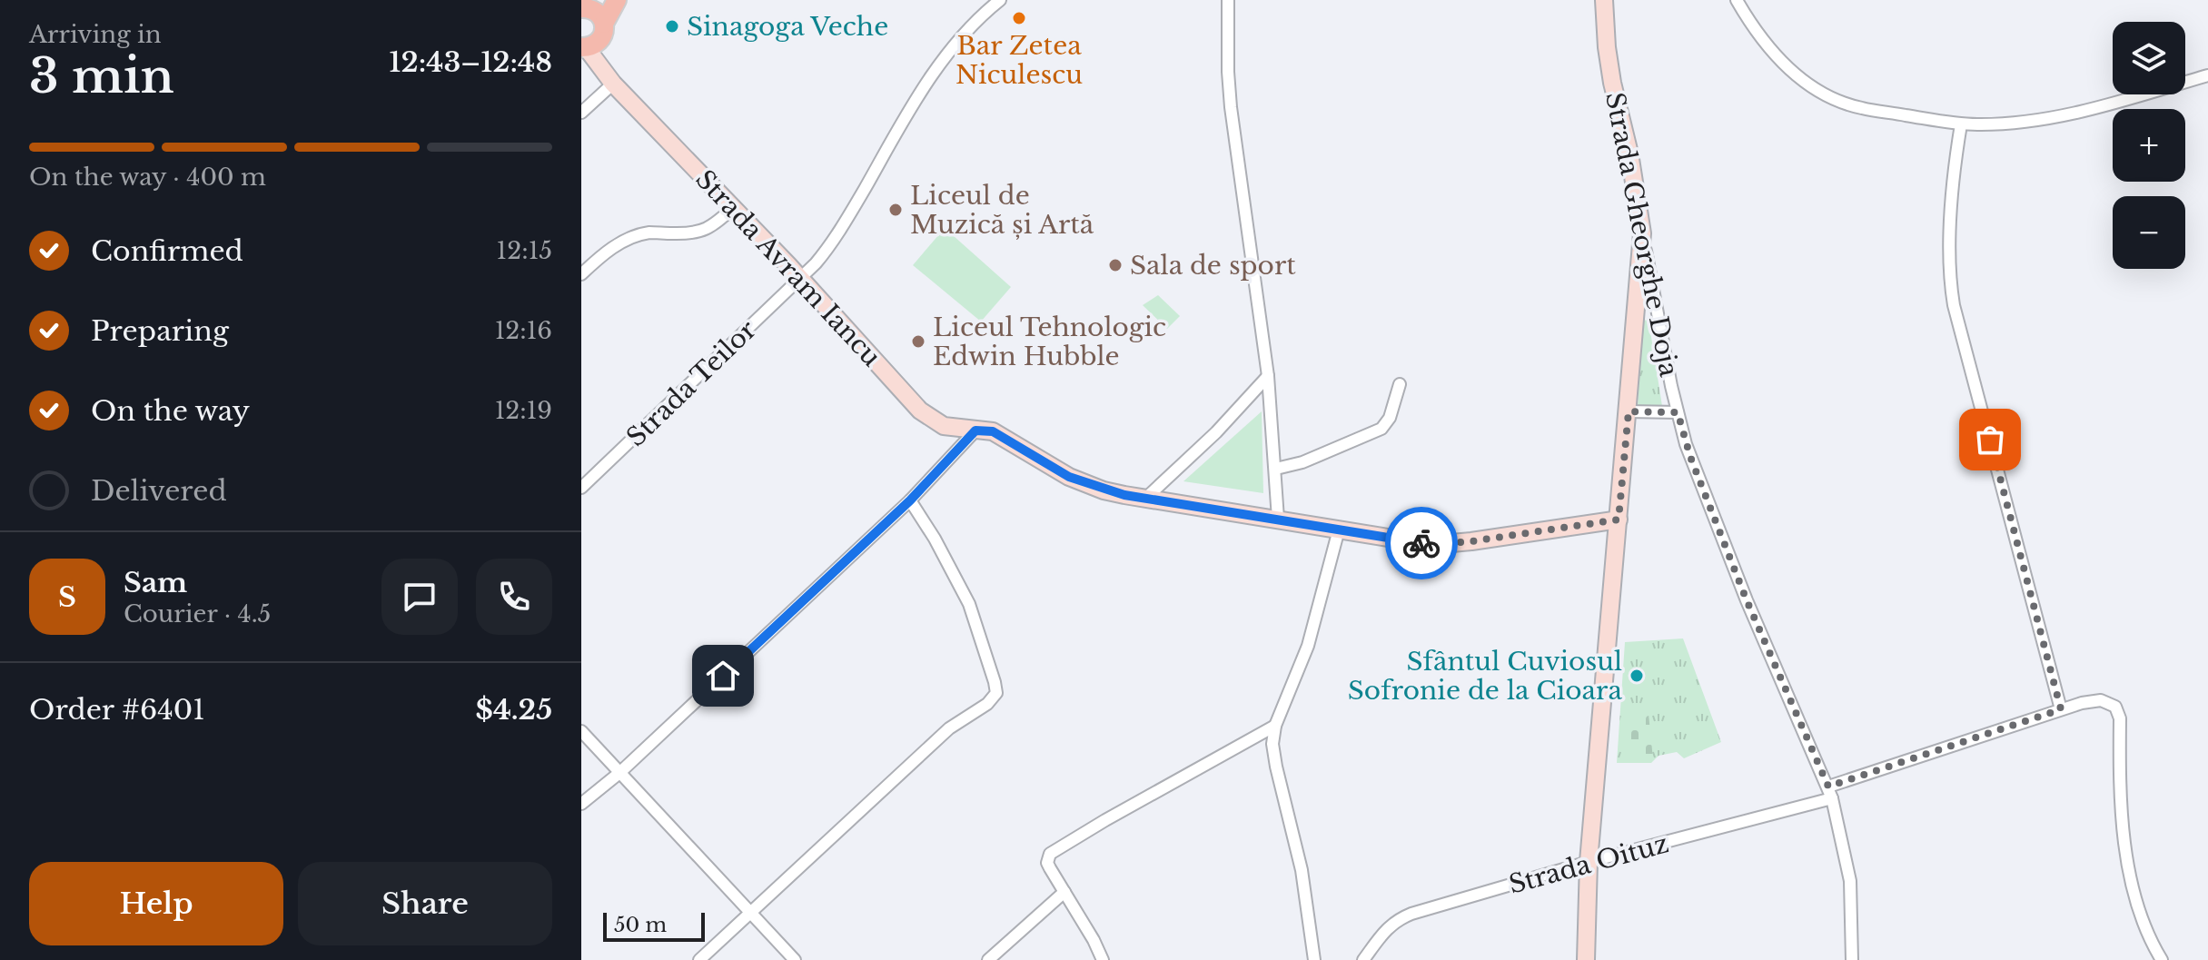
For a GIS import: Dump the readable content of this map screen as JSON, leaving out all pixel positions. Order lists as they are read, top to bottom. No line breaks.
{"streets":{"street":["Strada Gheorghe Doja","Strada Avram Iancu","Strada Teilor","Strada Oituz"]},"crossings":[["Strada Gheorghe Doja","Strada Oituz"],["Strada Avram Iancu","Strada Teilor"]],"places":["Bar Zetea Niculescu","Sinagoga Veche","Liceul de Muzică și Artă","Sala de sport","Liceul Tehnologic Edwin Hubble","Sfântul Cuviosul Sofronie de la Cioara"],"scale_bar":"50 m","page":{"heading":["3 min","Arriving in","12:43–12:48"],"panel":["Sam","Courier · 4.5","Order #6401","$4.25"],"map_buttons":["+","−"],"bar":"On the way · 400 m","list":[["Confirmed","12:15"],["Preparing","12:16"],["On the way","12:19"],"Delivered"],"round":"S","buttons":["Help","Share"],"scale":"50 m"}}
